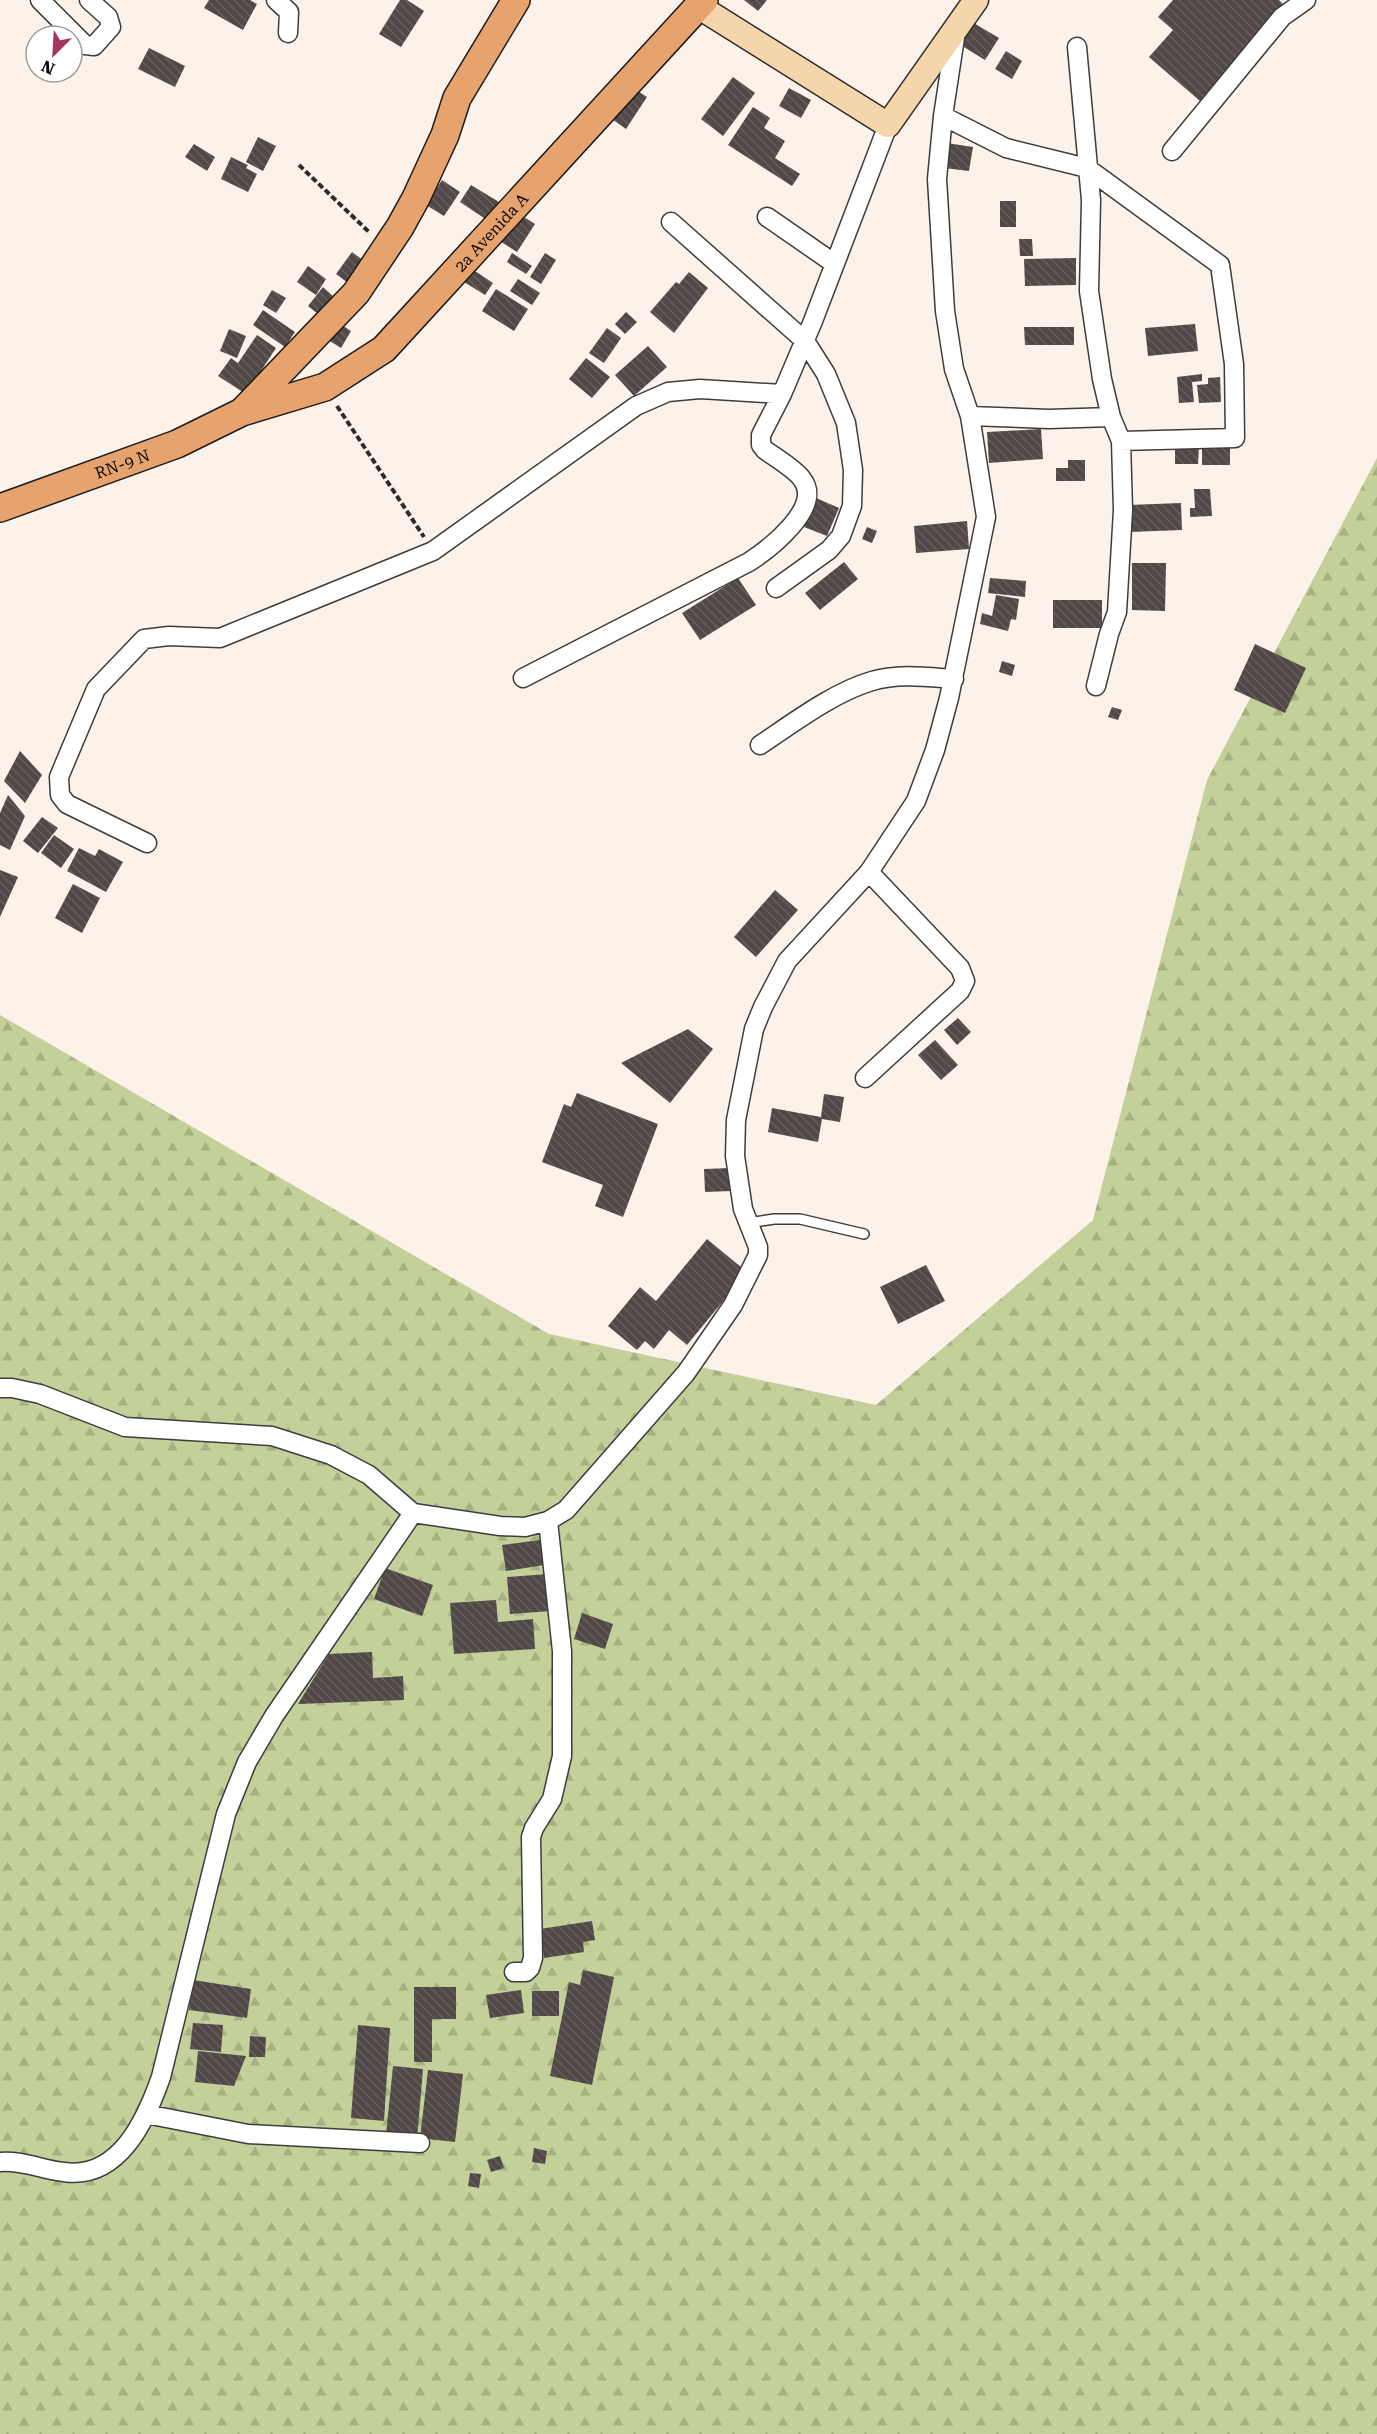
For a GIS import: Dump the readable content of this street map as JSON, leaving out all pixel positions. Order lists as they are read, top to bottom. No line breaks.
{"streets":{"main road":["2a Avenida A","RN-9 N"]},"crossings":[["2a Avenida A","RN-9 N"]],"north":"bottom left"}
